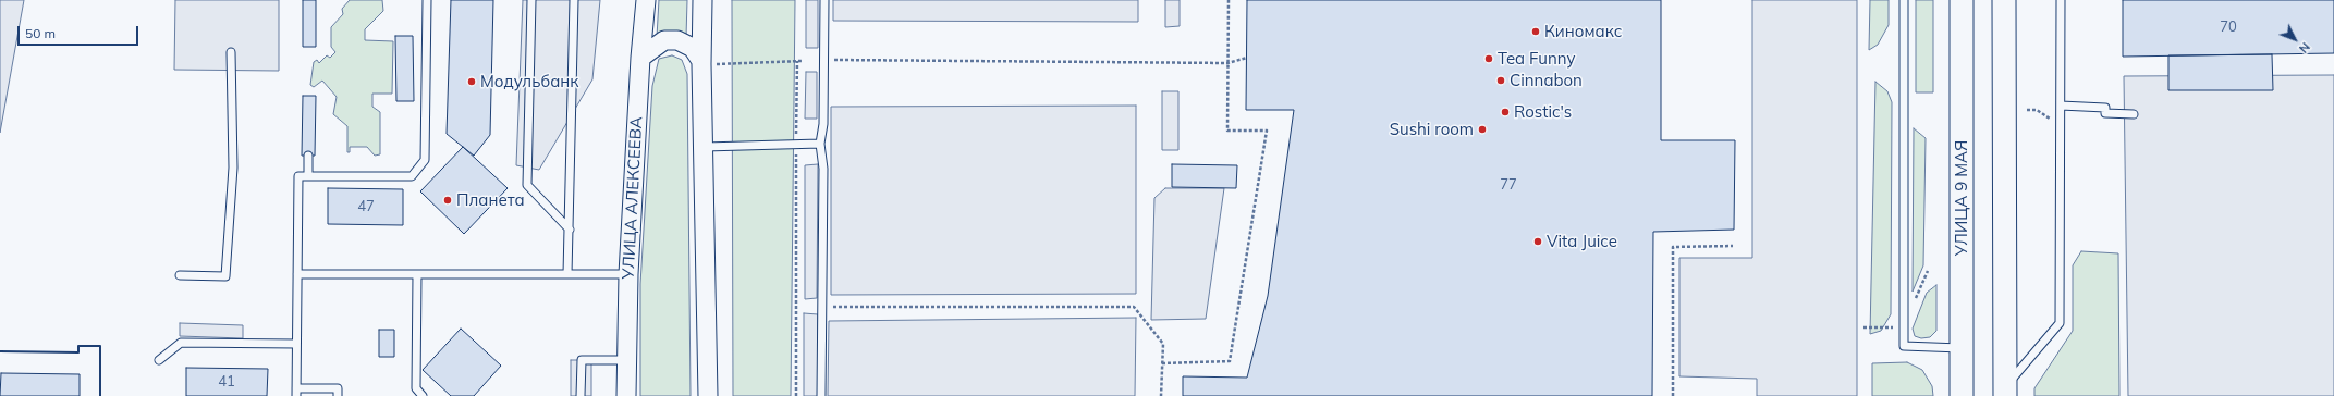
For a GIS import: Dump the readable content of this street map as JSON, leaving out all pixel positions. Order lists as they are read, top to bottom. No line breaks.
{"streets":{"main road":["УЛИЦА 9 МАЯ"],"street":["УЛИЦА АЛЕКСЕЕВА"]},"places":["Киномакс","Tea Funny","Cinnabon","Модульбанк","Rostic's","Sushi room","Планета","Vita Juice"],"house_numbers":["70","77","47","41"],"scale_bar":"50 m","north":"bottom right"}
